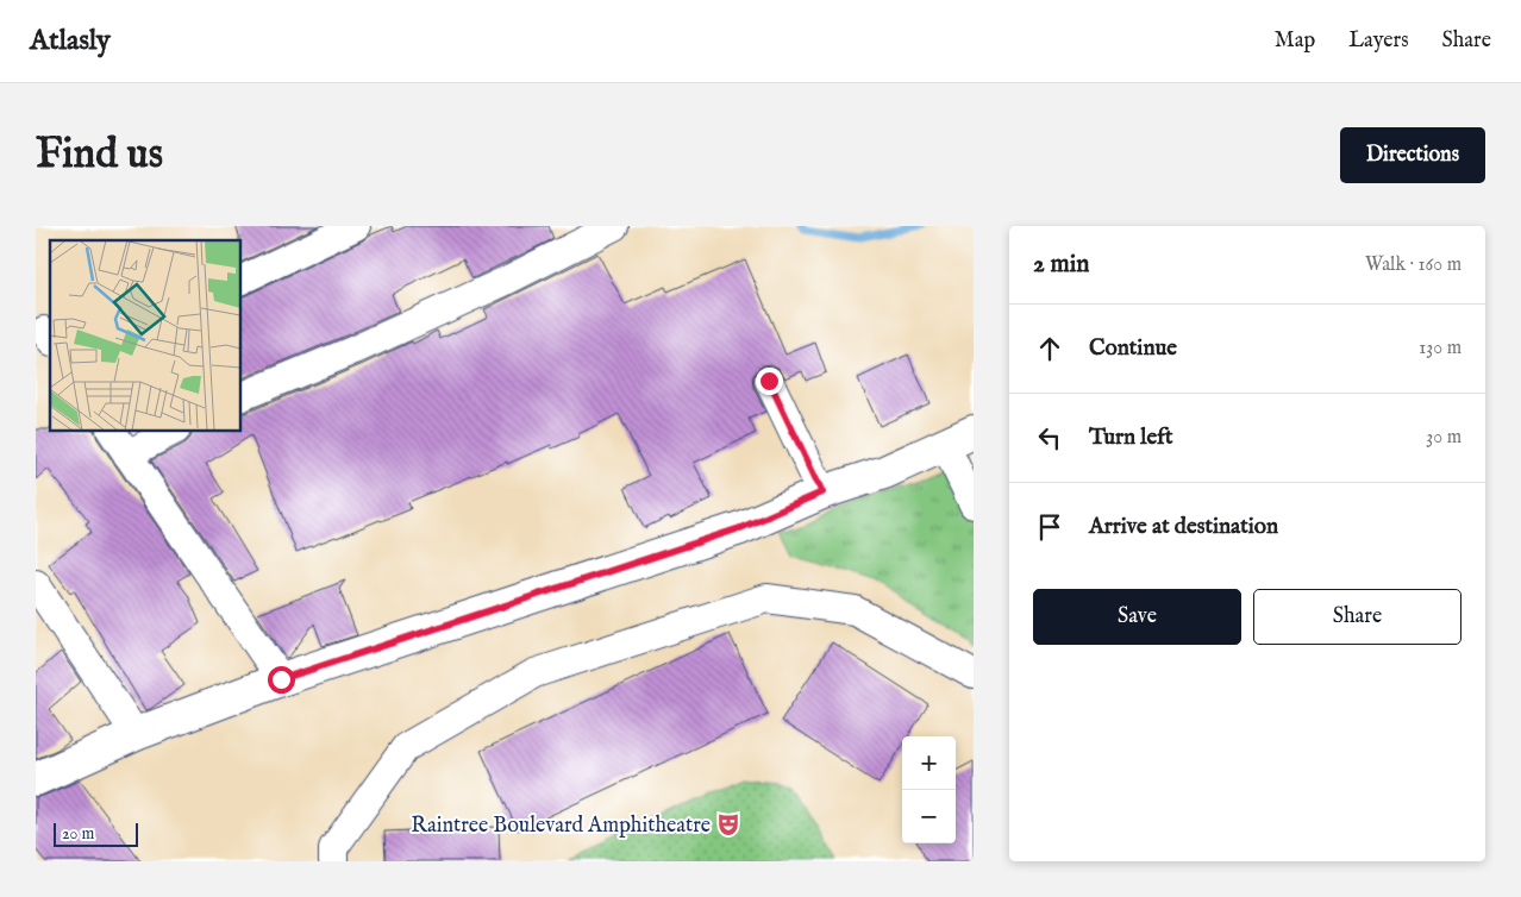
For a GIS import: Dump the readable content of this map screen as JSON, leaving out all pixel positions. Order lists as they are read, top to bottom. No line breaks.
{"places":{"theatre":["Raintree Boulevard Amphitheatre"]},"scale_bar":"20 m","page":{"header":"Atlasly","nav":["Map","Layers","Share"],"buttons":["Directions",["Save","Share"]],"title":"Find us","heading":["2 min","Walk · 160 m"],"list":[["Continue","130 m"],["Turn left","30 m"],"Arrive at destination"],"map_buttons":["+","−"],"scale":"20 m"}}
